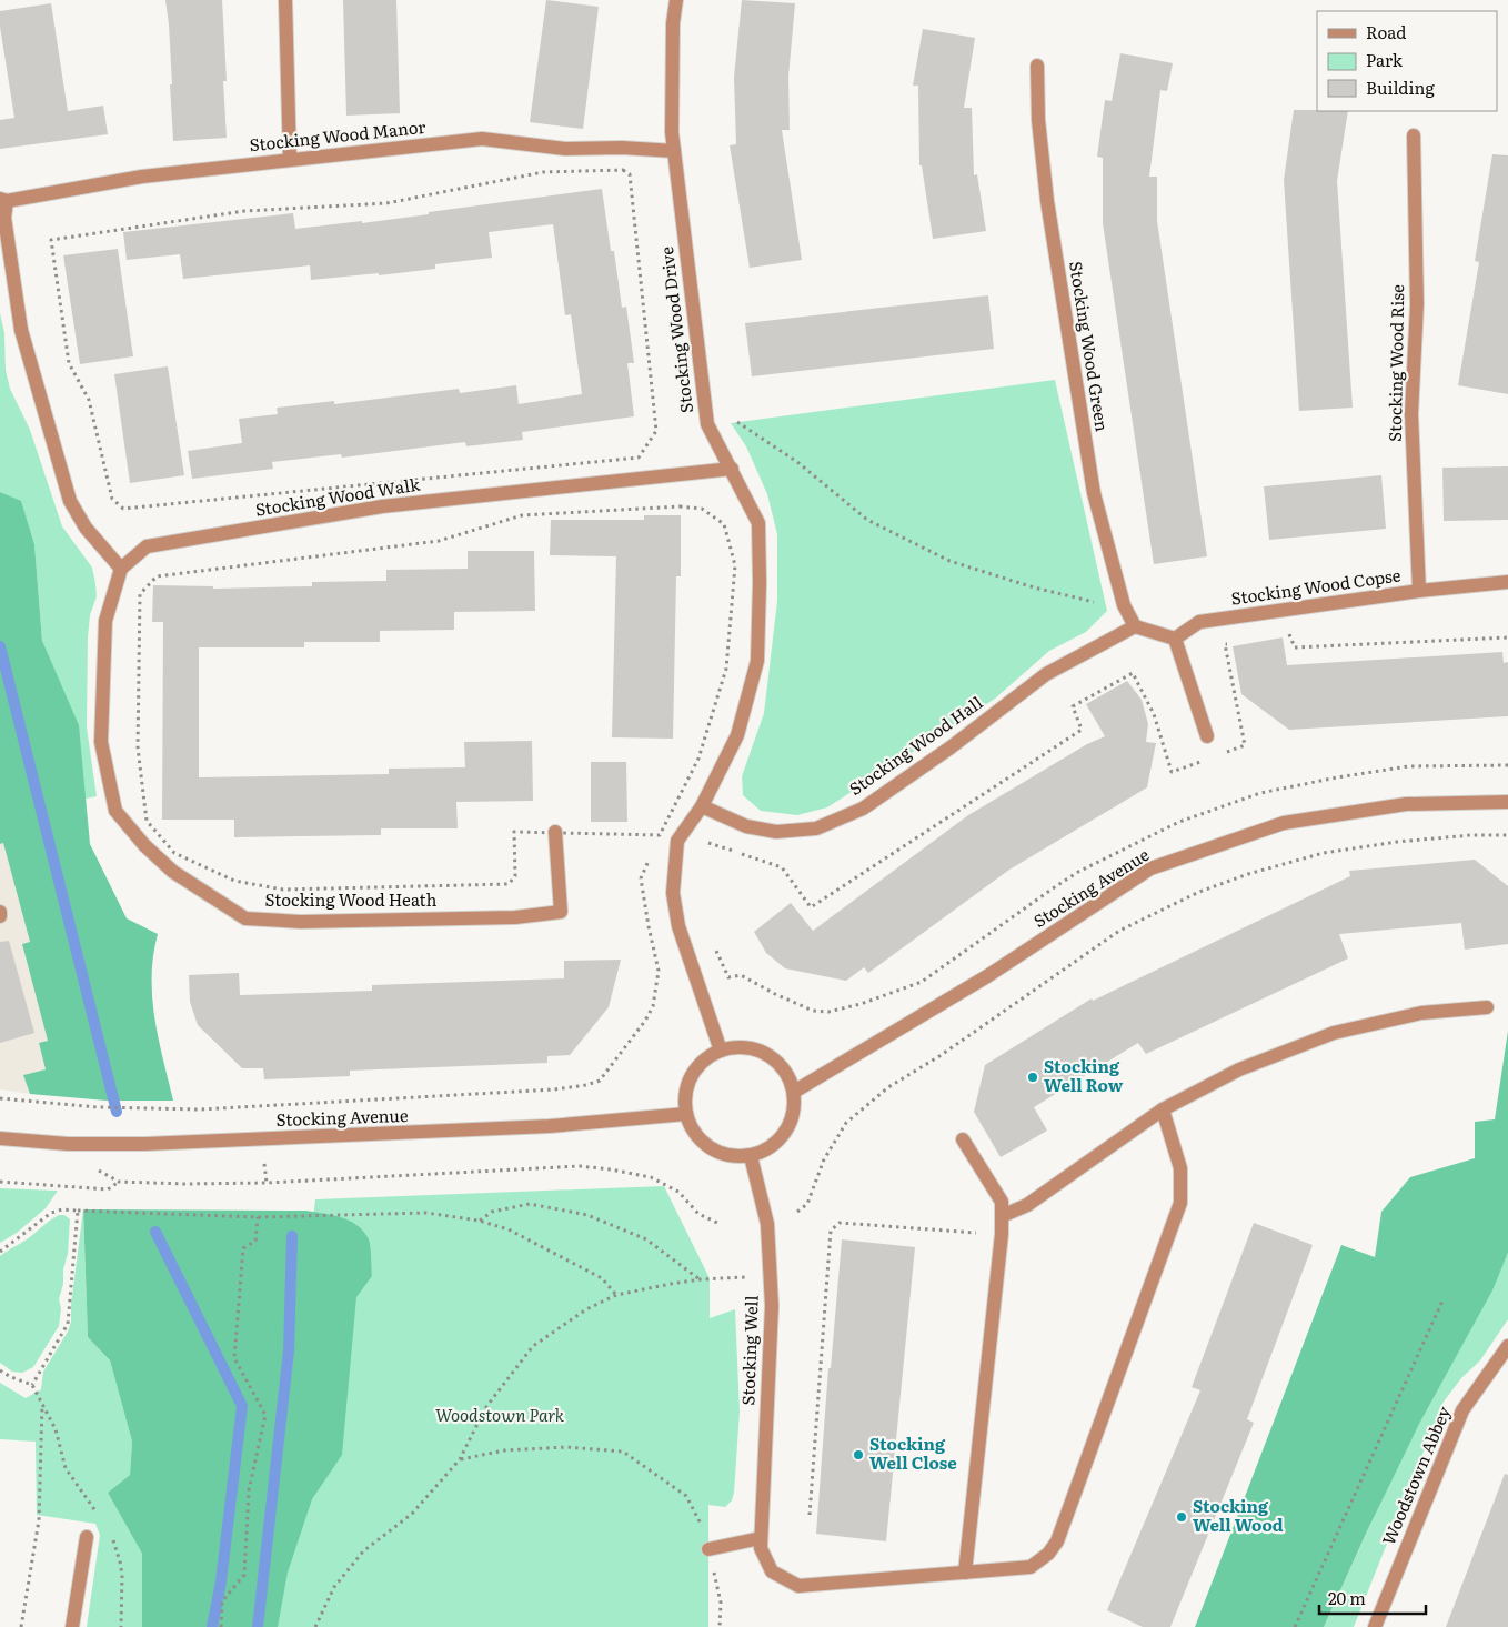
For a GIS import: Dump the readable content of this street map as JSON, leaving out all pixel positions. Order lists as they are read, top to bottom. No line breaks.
{"streets":{"street":["Stocking Wood Manor","Stocking Wood Drive","Stocking Wood Green","Stocking Wood Rise","Stocking Wood Walk","Stocking Wood Copse","Stocking Wood Hall","Stocking Avenue","Stocking Wood Heath","Stocking Well","Woodstown Abbey"]},"crossings":[["Stocking Wood Manor","Stocking Wood Drive"],["Stocking Wood Manor","Stocking Wood Walk"],["Stocking Wood Manor","Stocking Wood Heath"],["Stocking Wood Drive","Stocking Wood Walk"],["Stocking Wood Drive","Stocking Wood Hall"],["Stocking Wood Drive","Stocking Avenue"],["Stocking Wood Drive","Stocking Well"],["Stocking Wood Green","Stocking Wood Hall"],["Stocking Wood Rise","Stocking Wood Copse"],["Stocking Wood Walk","Stocking Wood Heath"],["Stocking Avenue","Stocking Well"]],"parks":["Woodstown Park"],"places":["Stocking Well Row","Stocking Well Close","Stocking Well Wood"],"legend":["Road","Park","Building"],"scale_bar":"20 m"}
